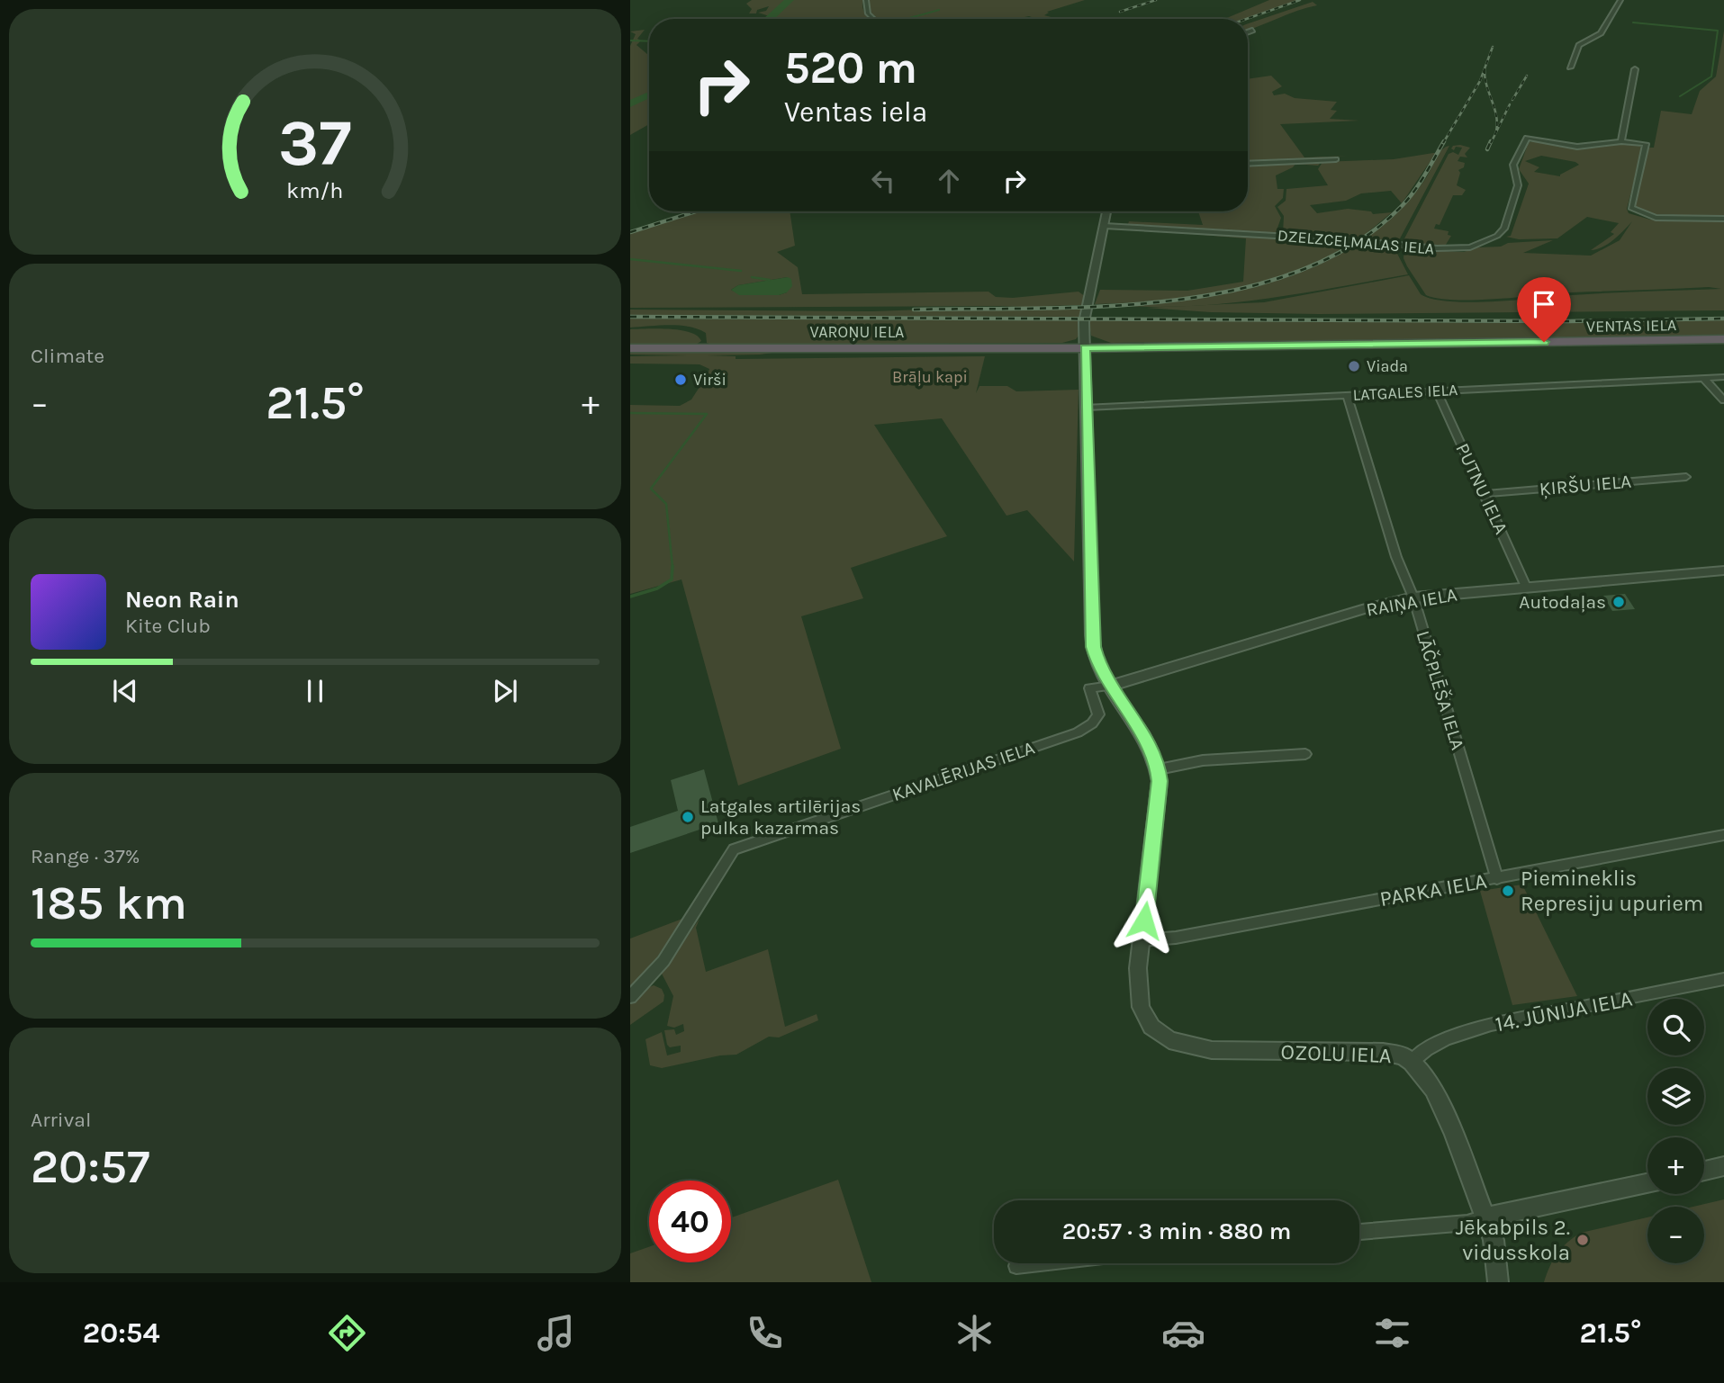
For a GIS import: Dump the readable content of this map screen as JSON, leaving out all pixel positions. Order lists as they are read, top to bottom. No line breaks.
{"streets":{"highway":["VENTAS IELA","VAROŅU IELA"],"street":["DZELZCEĻMALAS IELA","LATGALES IELA","ĶIRŠU IELA","PUTNU IELA","RAIŅA IELA","LĀČPLĒŠA IELA","KAVALĒRIJAS IELA","PARKA IELA","14. JŪNIJA IELA","OZOLU IELA"]},"crossings":[["VENTAS IELA","VAROŅU IELA"],["LATGALES IELA","PUTNU IELA"],["LATGALES IELA","LĀČPLĒŠA IELA"],["ĶIRŠU IELA","PUTNU IELA"],["PUTNU IELA","RAIŅA IELA"],["RAIŅA IELA","LĀČPLĒŠA IELA"],["RAIŅA IELA","KAVALĒRIJAS IELA"],["LĀČPLĒŠA IELA","PARKA IELA"],["PARKA IELA","OZOLU IELA"],["14. JŪNIJA IELA","OZOLU IELA"]],"parks":["Brāļu kapi"],"places":["Viada","Virši","Autodaļas","Latgales artilērijas pulka kazarmas","Piemineklis Represiju upuriem","Jēkabpils 2. vidusskola"],"page":{"turn":["520 m","Ventas iela"],"tile":["Climate",["Range · 37%","185 km"],["Arrival","20:57"]],"heat":["−","21.5°","+"],"song":["Neon Rain","Kite Club"],"map_buttons":["+","−"],"limit":"40","trip":"20:57 · 3 min · 880 m","tabs":["20:54","21.5°"],"gauge":["37","km/h"]}}
